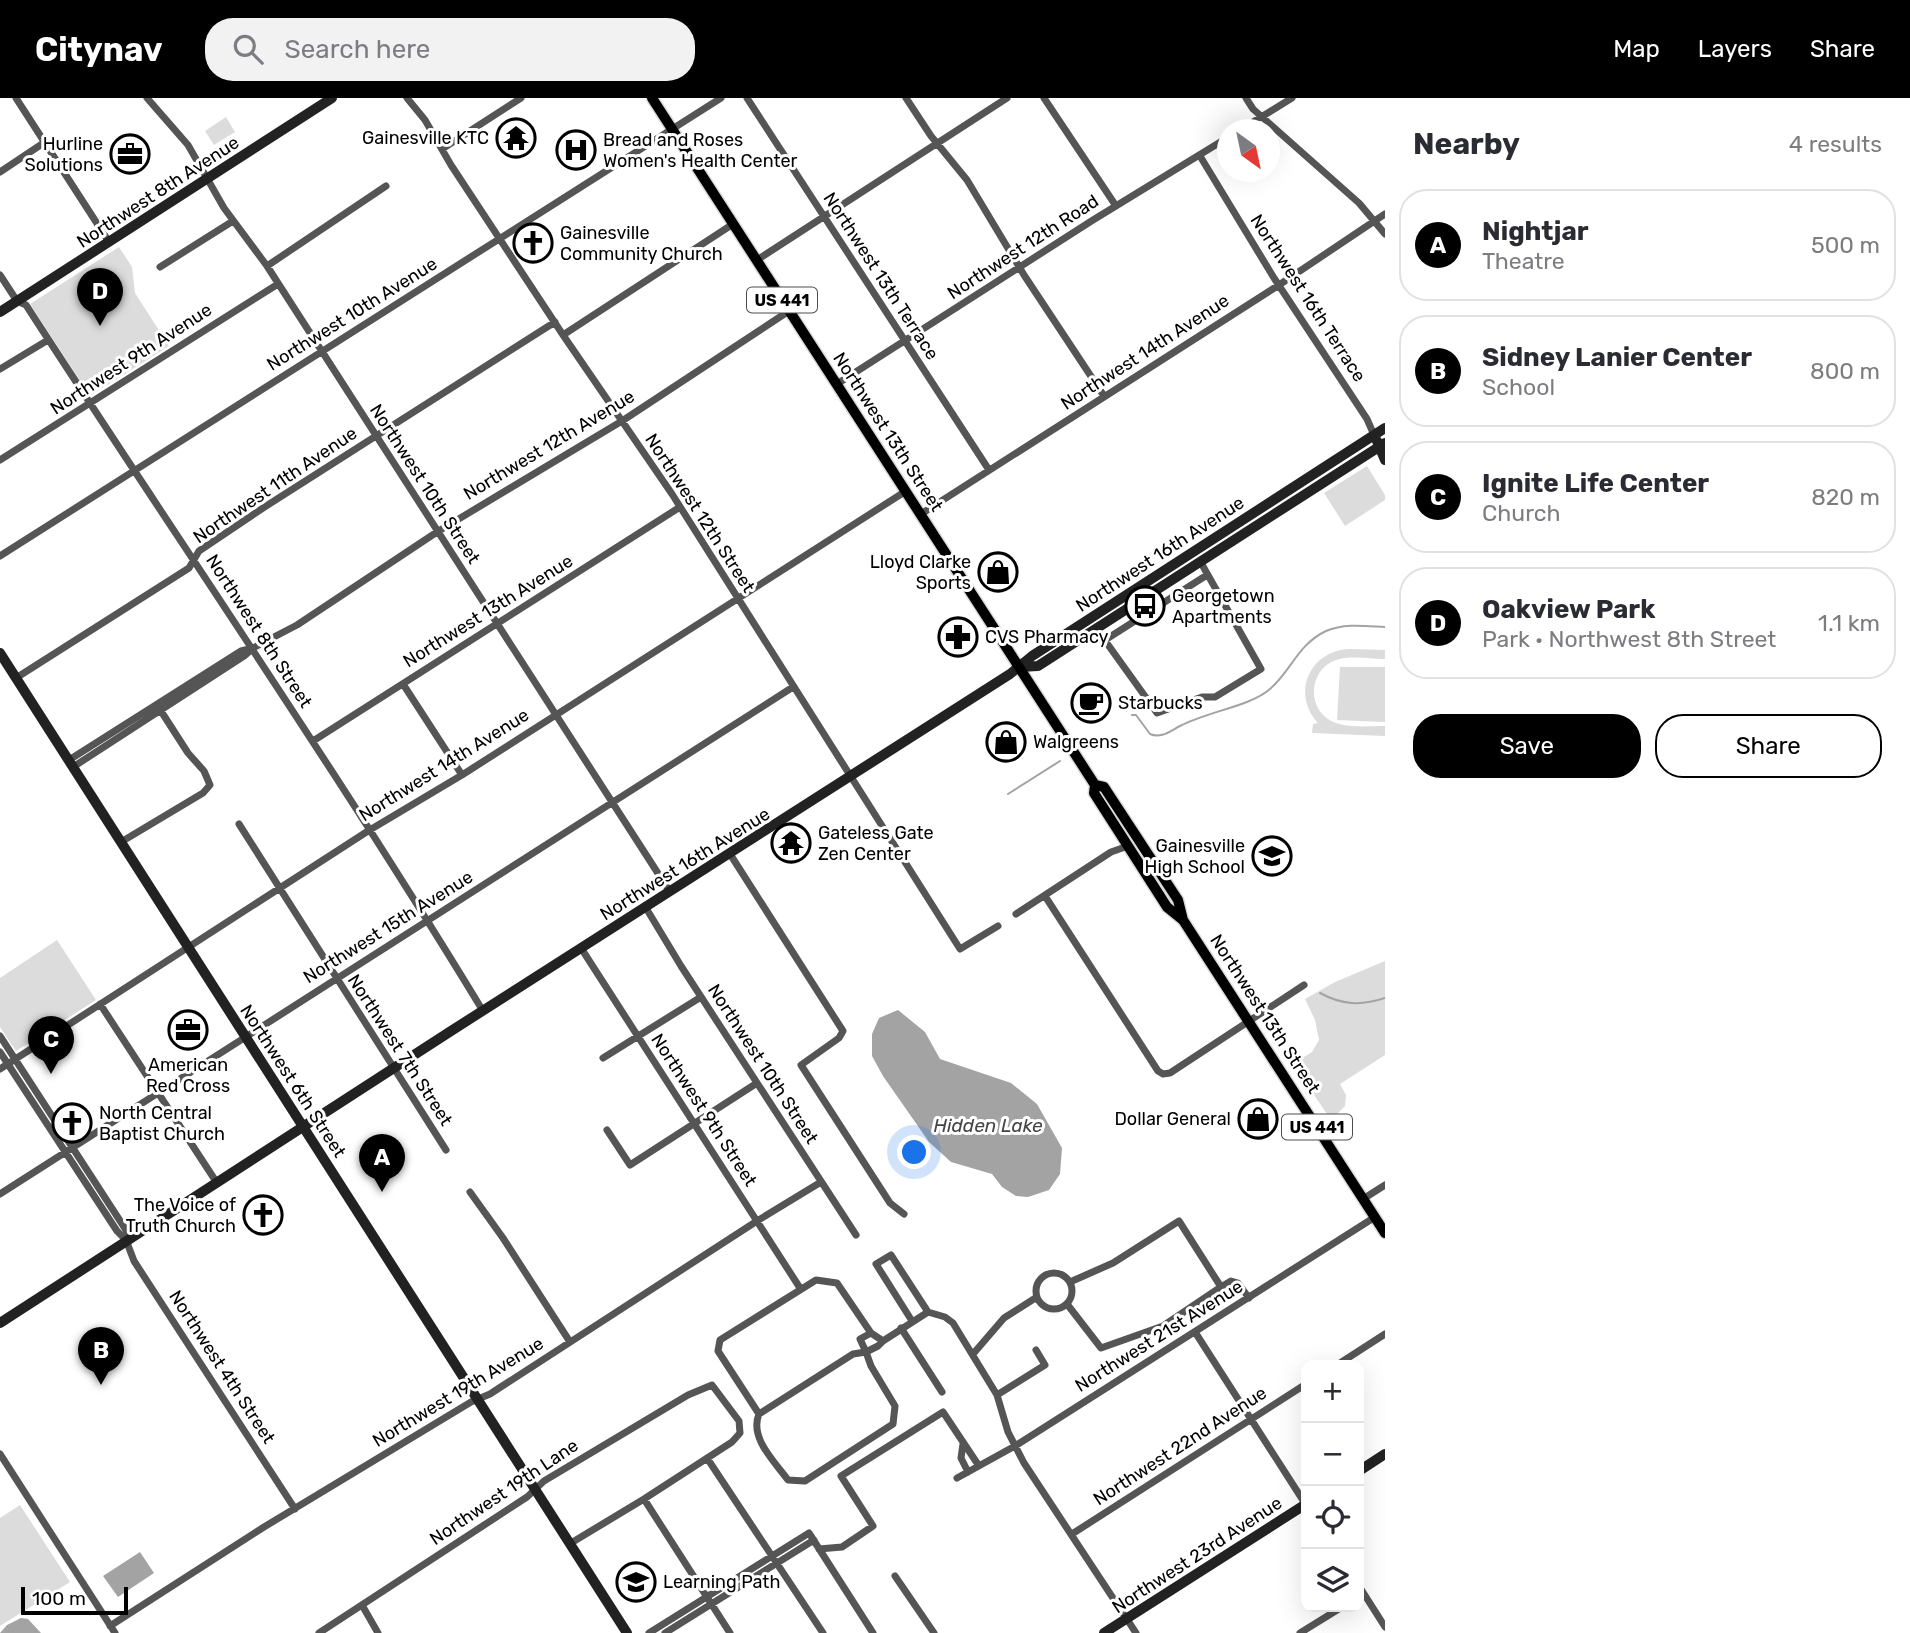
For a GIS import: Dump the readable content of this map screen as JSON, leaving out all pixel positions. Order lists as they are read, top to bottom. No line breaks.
{"streets":{"main road":["Northwest 8th Avenue","Northwest 16th Terrace","US 441","Northwest 13th Street","Northwest 16th Avenue","Northwest 6th Street","Northwest 23rd Avenue"],"street":["Northwest 12th Road","Northwest 13th Terrace","Northwest 10th Avenue","Northwest 14th Avenue","Northwest 9th Avenue","Northwest 12th Avenue","Northwest 10th Street","Northwest 11th Avenue","Northwest 12th Street","Northwest 13th Avenue","Northwest 8th Street","Northwest 15th Avenue","Northwest 7th Street","Northwest 9th Street","Northwest 21st Avenue","Northwest 4th Street","Northwest 19th Avenue","Northwest 22nd Avenue","Northwest 19th Lane"]},"crossings":[["Northwest 8th Avenue","Northwest 10th Street"],["Northwest 8th Avenue","Northwest 8th Street"],["Northwest 12th Road","Northwest 13th Terrace"],["Northwest 12th Road","Northwest 16th Terrace"],["Northwest 12th Road","Northwest 13th Street"],["Northwest 13th Terrace","Northwest 14th Avenue"],["Northwest 16th Terrace","Northwest 14th Avenue"],["Northwest 16th Terrace","Northwest 16th Avenue"],["Northwest 10th Avenue","Northwest 13th Street"],["Northwest 10th Avenue","Northwest 10th Street"],["Northwest 10th Avenue","Northwest 12th Street"],["Northwest 10th Avenue","Northwest 8th Street"],["Northwest 14th Avenue","Northwest 13th Street"],["Northwest 14th Avenue","Northwest 10th Street"],["Northwest 14th Avenue","Northwest 12th Street"],["Northwest 14th Avenue","Northwest 8th Street"],["Northwest 14th Avenue","Northwest 7th Street"],["Northwest 14th Avenue","Northwest 6th Street"],["Northwest 14th Avenue","Northwest 4th Street"],["Northwest 9th Avenue","Northwest 10th Street"],["Northwest 9th Avenue","Northwest 8th Street"],["Northwest 13th Street","Northwest 12th Avenue"],["Northwest 13th Street","Northwest 16th Avenue"],["Northwest 13th Street","Northwest 21st Avenue"],["Northwest 12th Avenue","Northwest 10th Street"],["Northwest 12th Avenue","Northwest 12th Street"],["Northwest 12th Avenue","Northwest 8th Street"],["Northwest 12th Avenue","Northwest 6th Street"],["Northwest 10th Street","Northwest 11th Avenue"],["Northwest 10th Street","Northwest 16th Avenue"],["Northwest 10th Street","Northwest 13th Avenue"],["Northwest 10th Street","Northwest 15th Avenue"],["Northwest 10th Street","Northwest 19th Avenue"],["Northwest 11th Avenue","Northwest 12th Street"],["Northwest 11th Avenue","Northwest 8th Street"],["Northwest 11th Avenue","Northwest 6th Street"],["Northwest 12th Street","Northwest 16th Avenue"],["Northwest 12th Street","Northwest 13th Avenue"],["Northwest 12th Street","Northwest 15th Avenue"],["Northwest 16th Avenue","Northwest 8th Street"],["Northwest 16th Avenue","Northwest 7th Street"],["Northwest 16th Avenue","Northwest 6th Street"],["Northwest 16th Avenue","Northwest 9th Street"],["Northwest 16th Avenue","Northwest 4th Street"],["Northwest 13th Avenue","Northwest 8th Street"],["Northwest 8th Street","Northwest 15th Avenue"],["Northwest 15th Avenue","Northwest 7th Street"],["Northwest 15th Avenue","Northwest 6th Street"],["Northwest 15th Avenue","Northwest 4th Street"],["Northwest 6th Street","Northwest 19th Avenue"],["Northwest 6th Street","Northwest 19th Lane"],["Northwest 9th Street","Northwest 19th Avenue"],["Northwest 4th Street","Northwest 19th Avenue"]],"water":["Hidden Lake"],"places":{"temple":["Gainesville KTC","Gateless Gate Zen Center"],"hospital":["Bread and Roses Women's Health Center"],"office":["Hurline Solutions","American Red Cross"],"church":["Gainesville Community Church","North Central Baptist Church","The Voice of Truth Church"],"shop":["Lloyd Clarke Sports","Walgreens","Dollar General"],"bus stop":["Georgetown Apartments"],"pharmacy":["CVS Pharmacy"],"cafe":["Starbucks"],"school or university":["Gainesville High School","Learning Path"]},"scale_bar":"100 m","north":"bottom right","page":{"header":"Citynav","search":"Search here","nav":["Map","Layers","Share"],"heading":["Nearby","4 results"],"list":[{"mark":"A","name":"Nightjar","note":"Theatre","value":"500 m"},{"mark":"B","name":"Sidney Lanier Center","note":"School","value":"800 m"},{"mark":"C","name":"Ignite Life Center","note":"Church","value":"820 m"},{"mark":"D","name":"Oakview Park","note":"Park · Northwest 8th Street","value":"1.1 km"}],"pins":["D","C","A","B"],"buttons":["Save","Share"],"map_buttons":["+","−"],"scale":"100 m"}}
